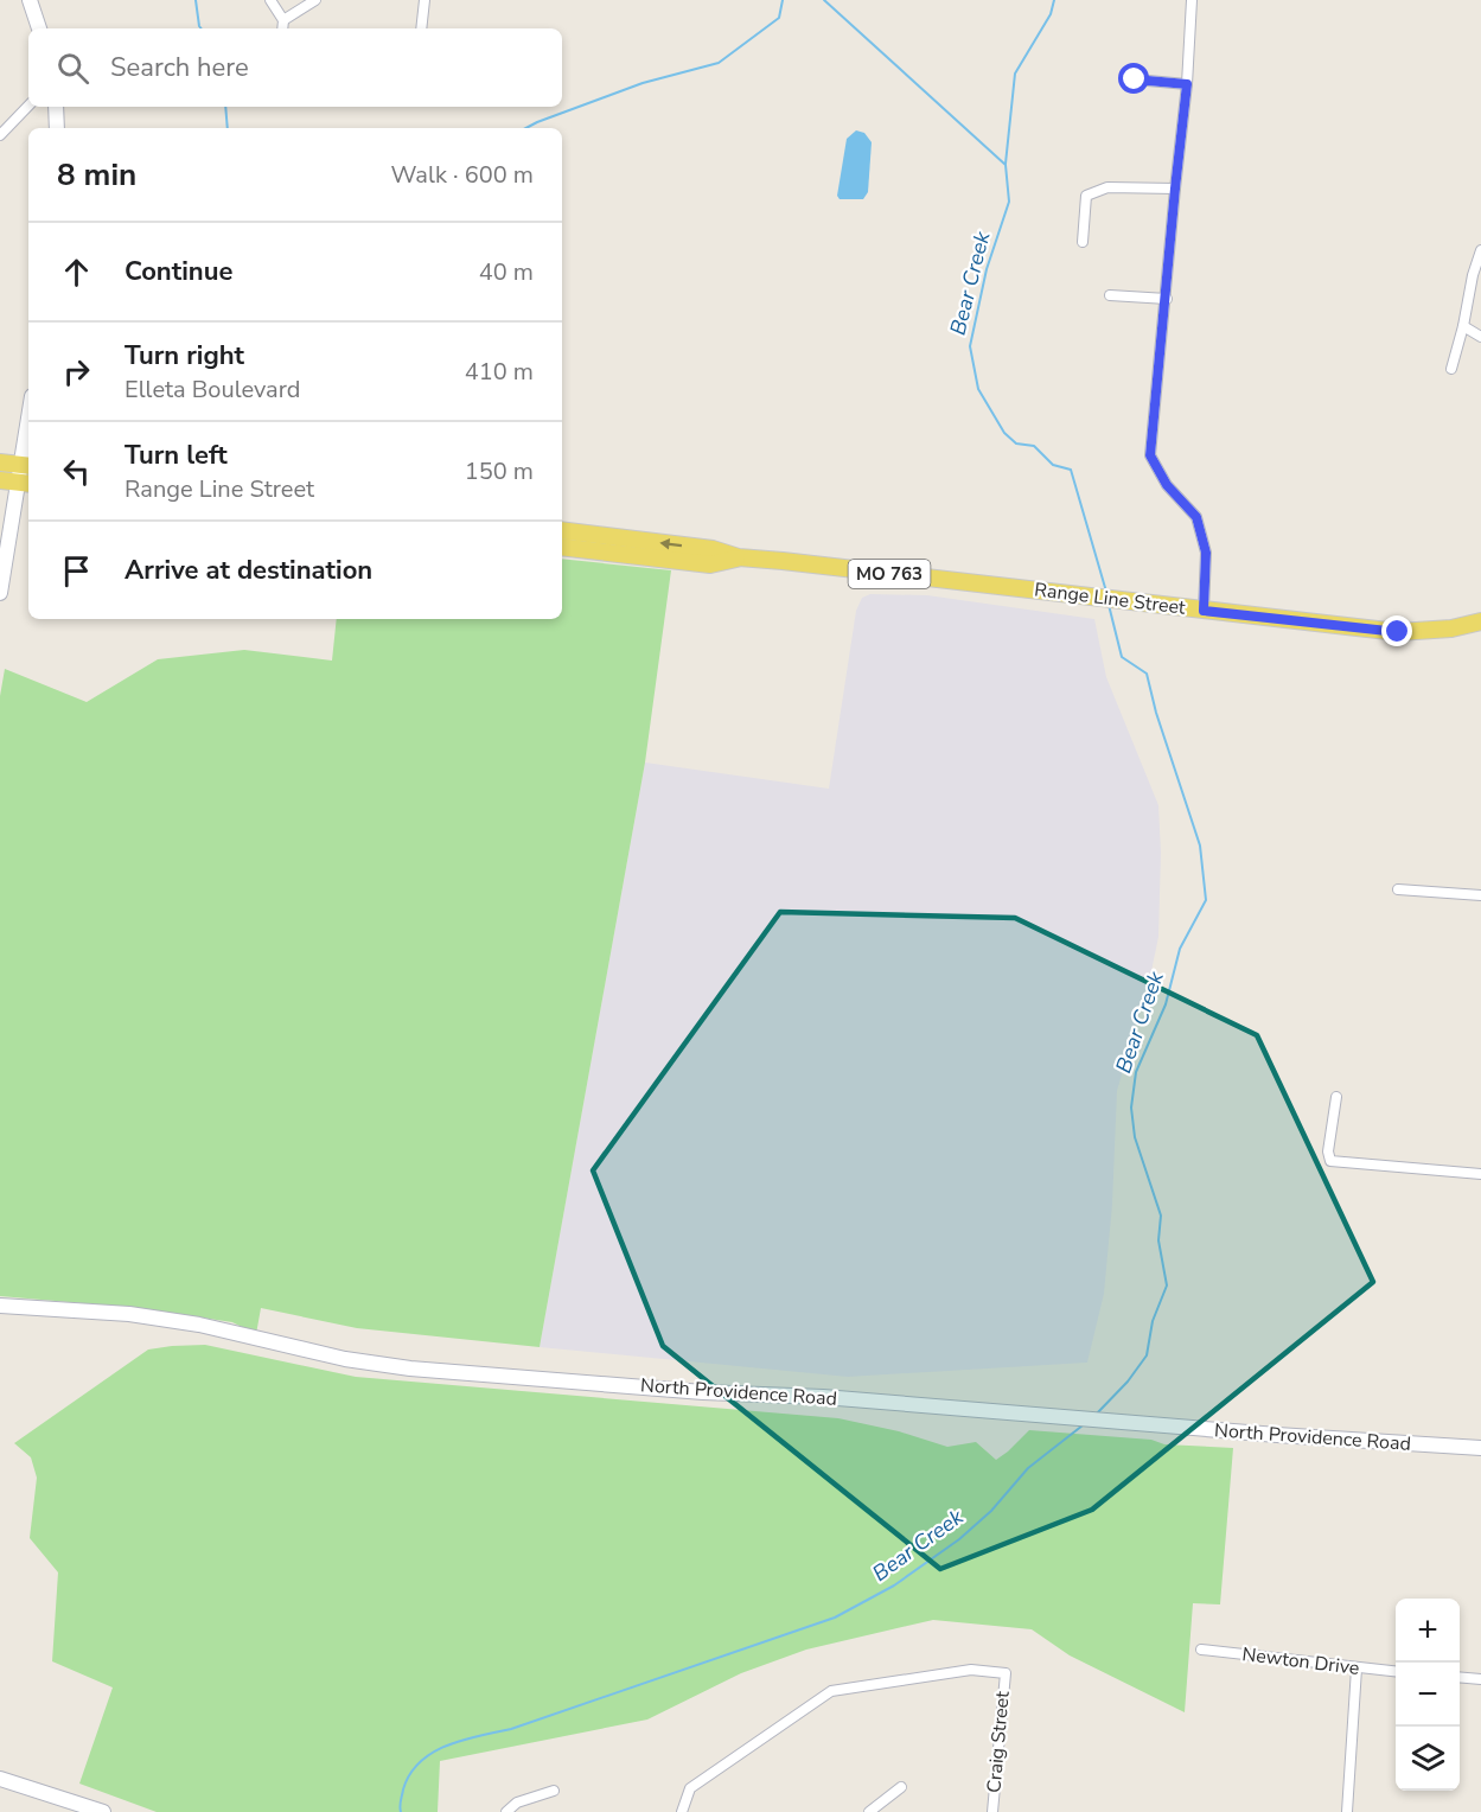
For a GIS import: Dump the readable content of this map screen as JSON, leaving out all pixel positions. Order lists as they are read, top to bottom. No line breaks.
{"streets":{"main road":["MO 763","Range Line Street"],"street":["North Providence Road","Newton Drive","Craig Street"]},"water":["Bear Creek"],"page":{"search":"Search here","heading":["8 min","Walk · 600 m"],"list":[["Continue","40 m"],["Turn right","Elleta Boulevard","410 m"],["Turn left","Range Line Street","150 m"],"Arrive at destination"],"map_buttons":["+","−"]}}
